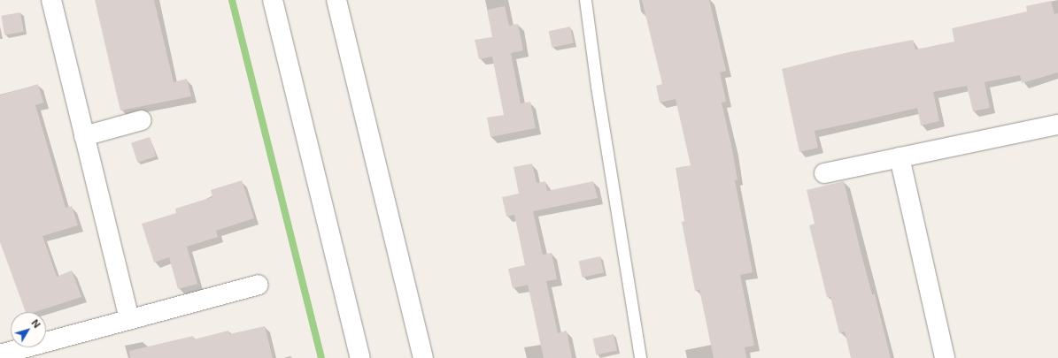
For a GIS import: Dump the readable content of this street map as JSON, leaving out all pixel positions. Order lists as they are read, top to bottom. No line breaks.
{"north":"top right"}
